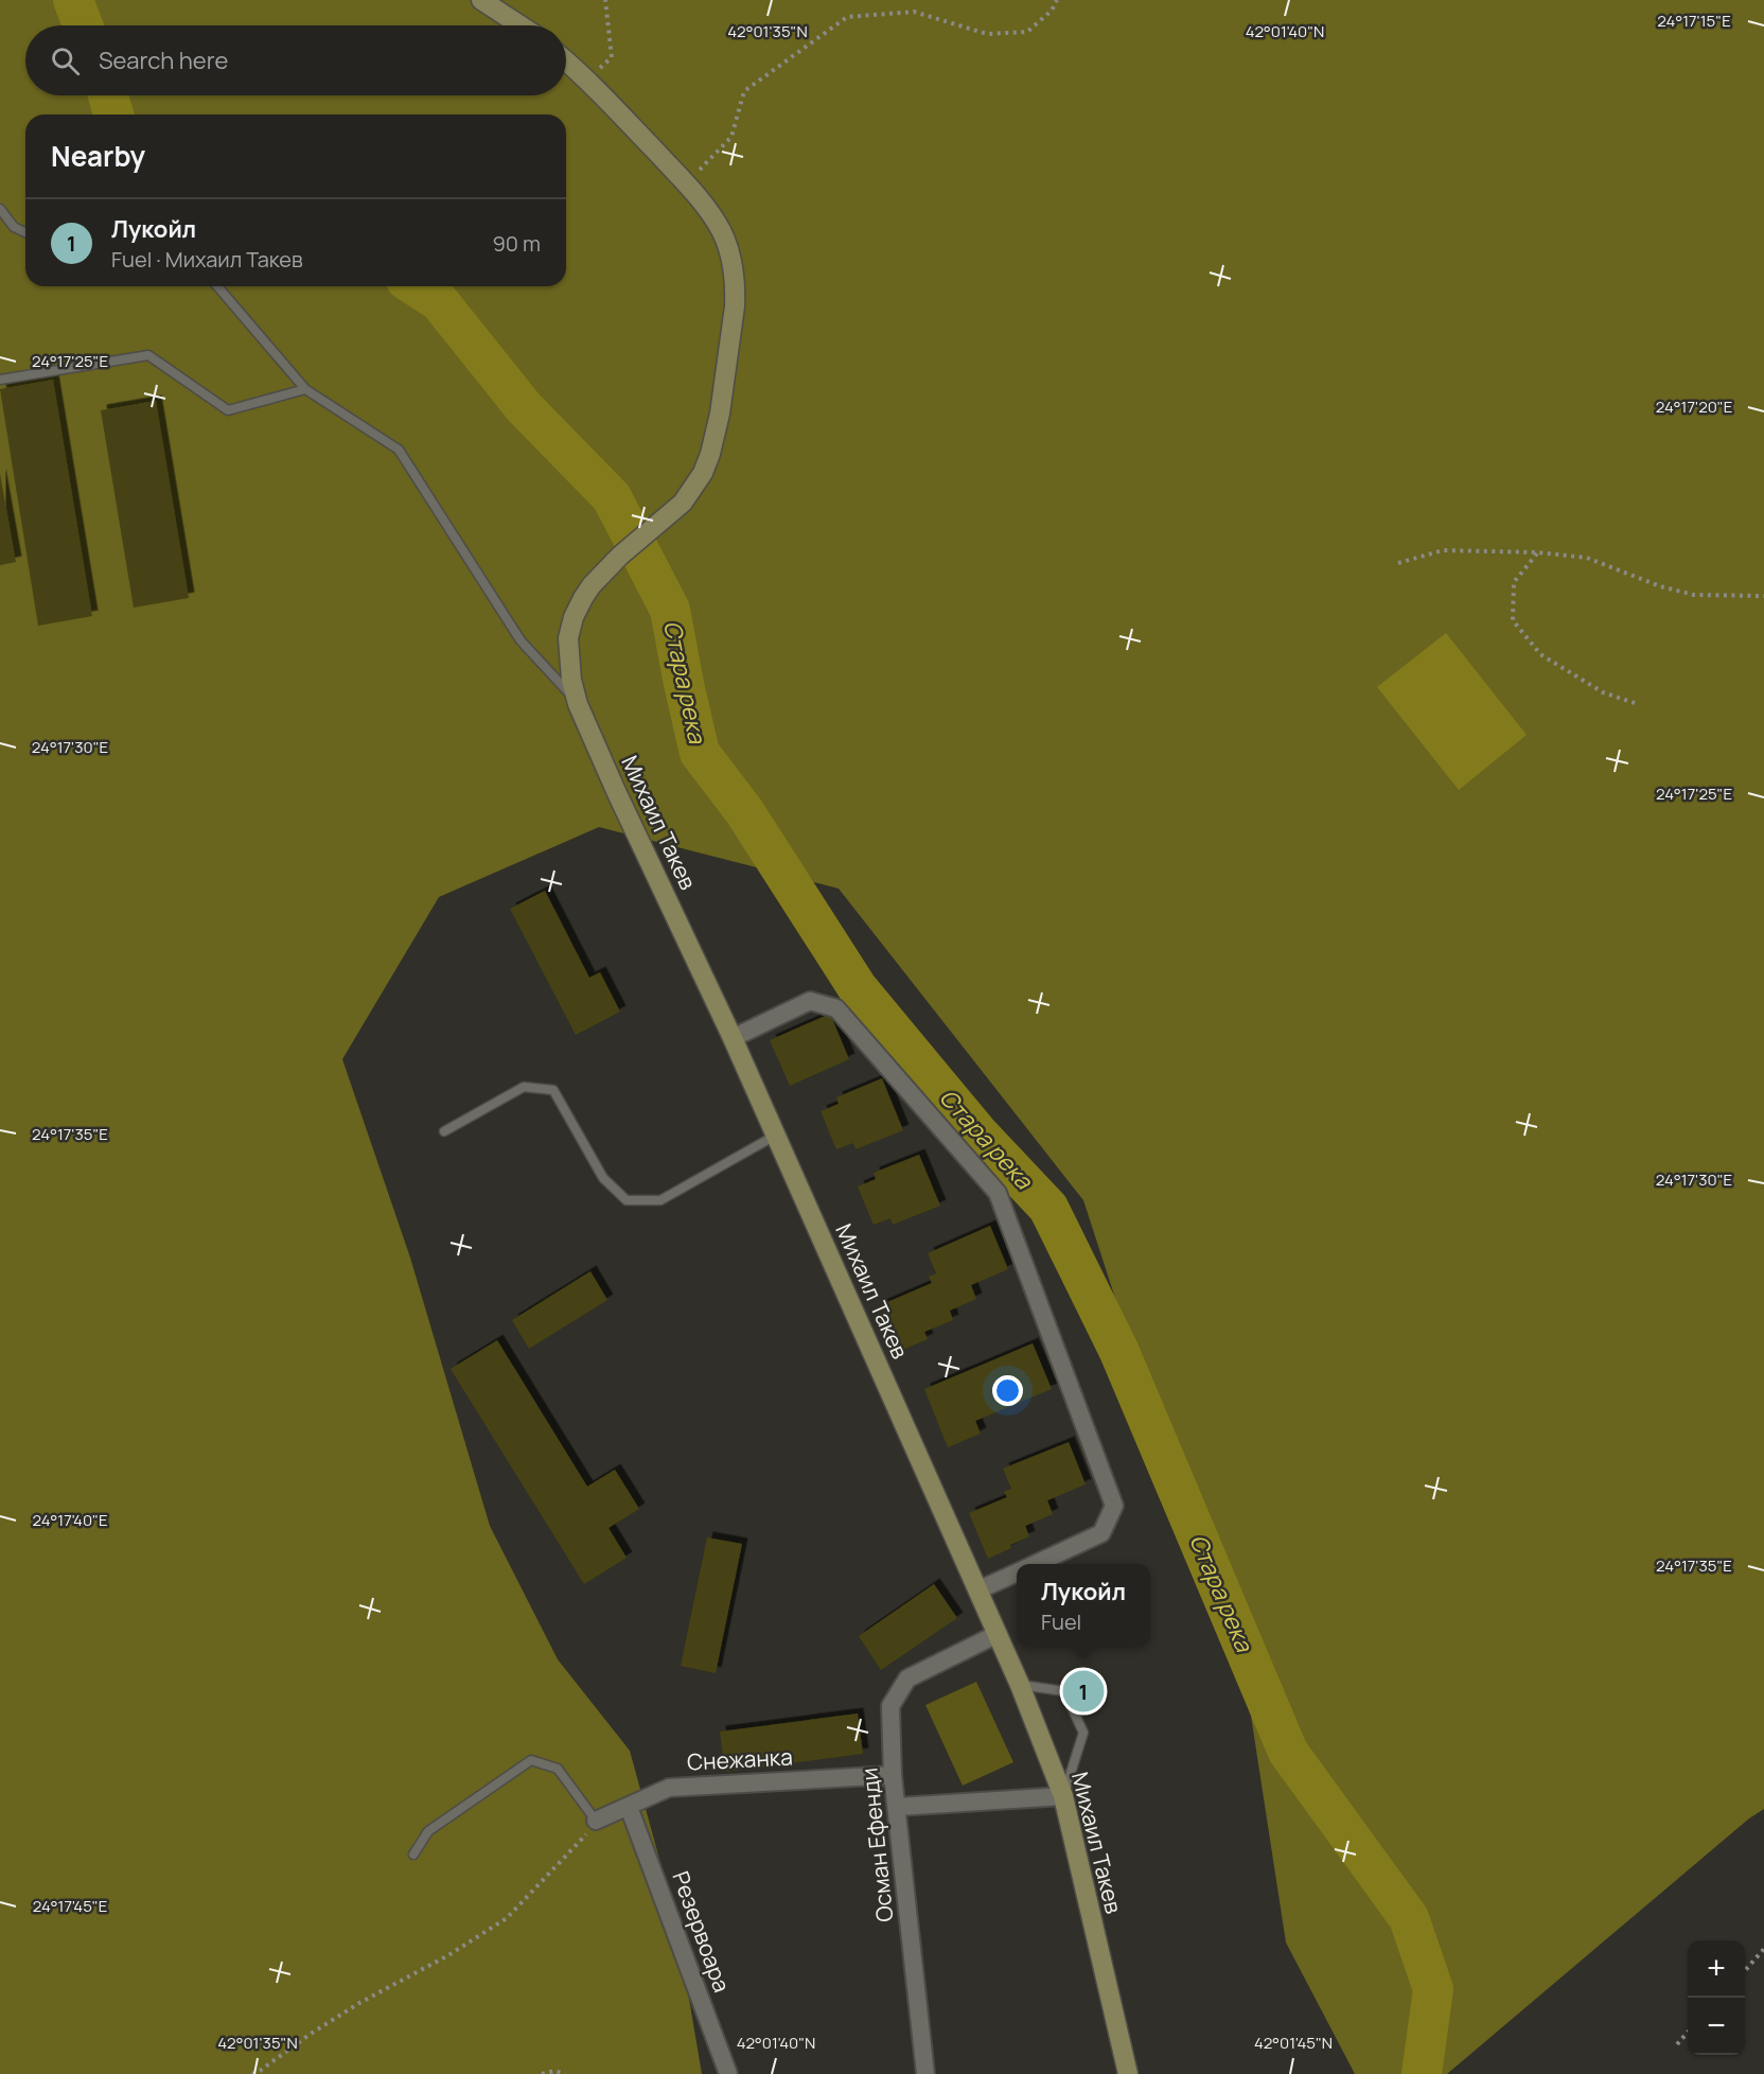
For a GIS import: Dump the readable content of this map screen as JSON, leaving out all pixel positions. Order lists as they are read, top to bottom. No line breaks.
{"streets":{"main road":["Михаил Такев"],"street":["Снежанка","Осман Ефенди","Резервоара"]},"crossings":[["Михаил Такев","Осман Ефенди"],["Снежанка","Осман Ефенди"],["Снежанка","Резервоара"]],"water":["Стара река"],"page":{"search":"Search here","heading":"Nearby","list":[{"mark":"1","name":"Лукойл","note":"Fuel · Михаил Такев","value":"90 m"}],"popup":["Лукойл","Fuel"],"pins":"1","map_buttons":["+","−"]},"coordinates":["24°17'15\"E","42°01'35\"N","42°01'40\"N","24°17'25\"E","24°17'20\"E","24°17'30\"E","24°17'35\"E","24°17'40\"E","24°17'45\"E","42°01'45\"N"]}
